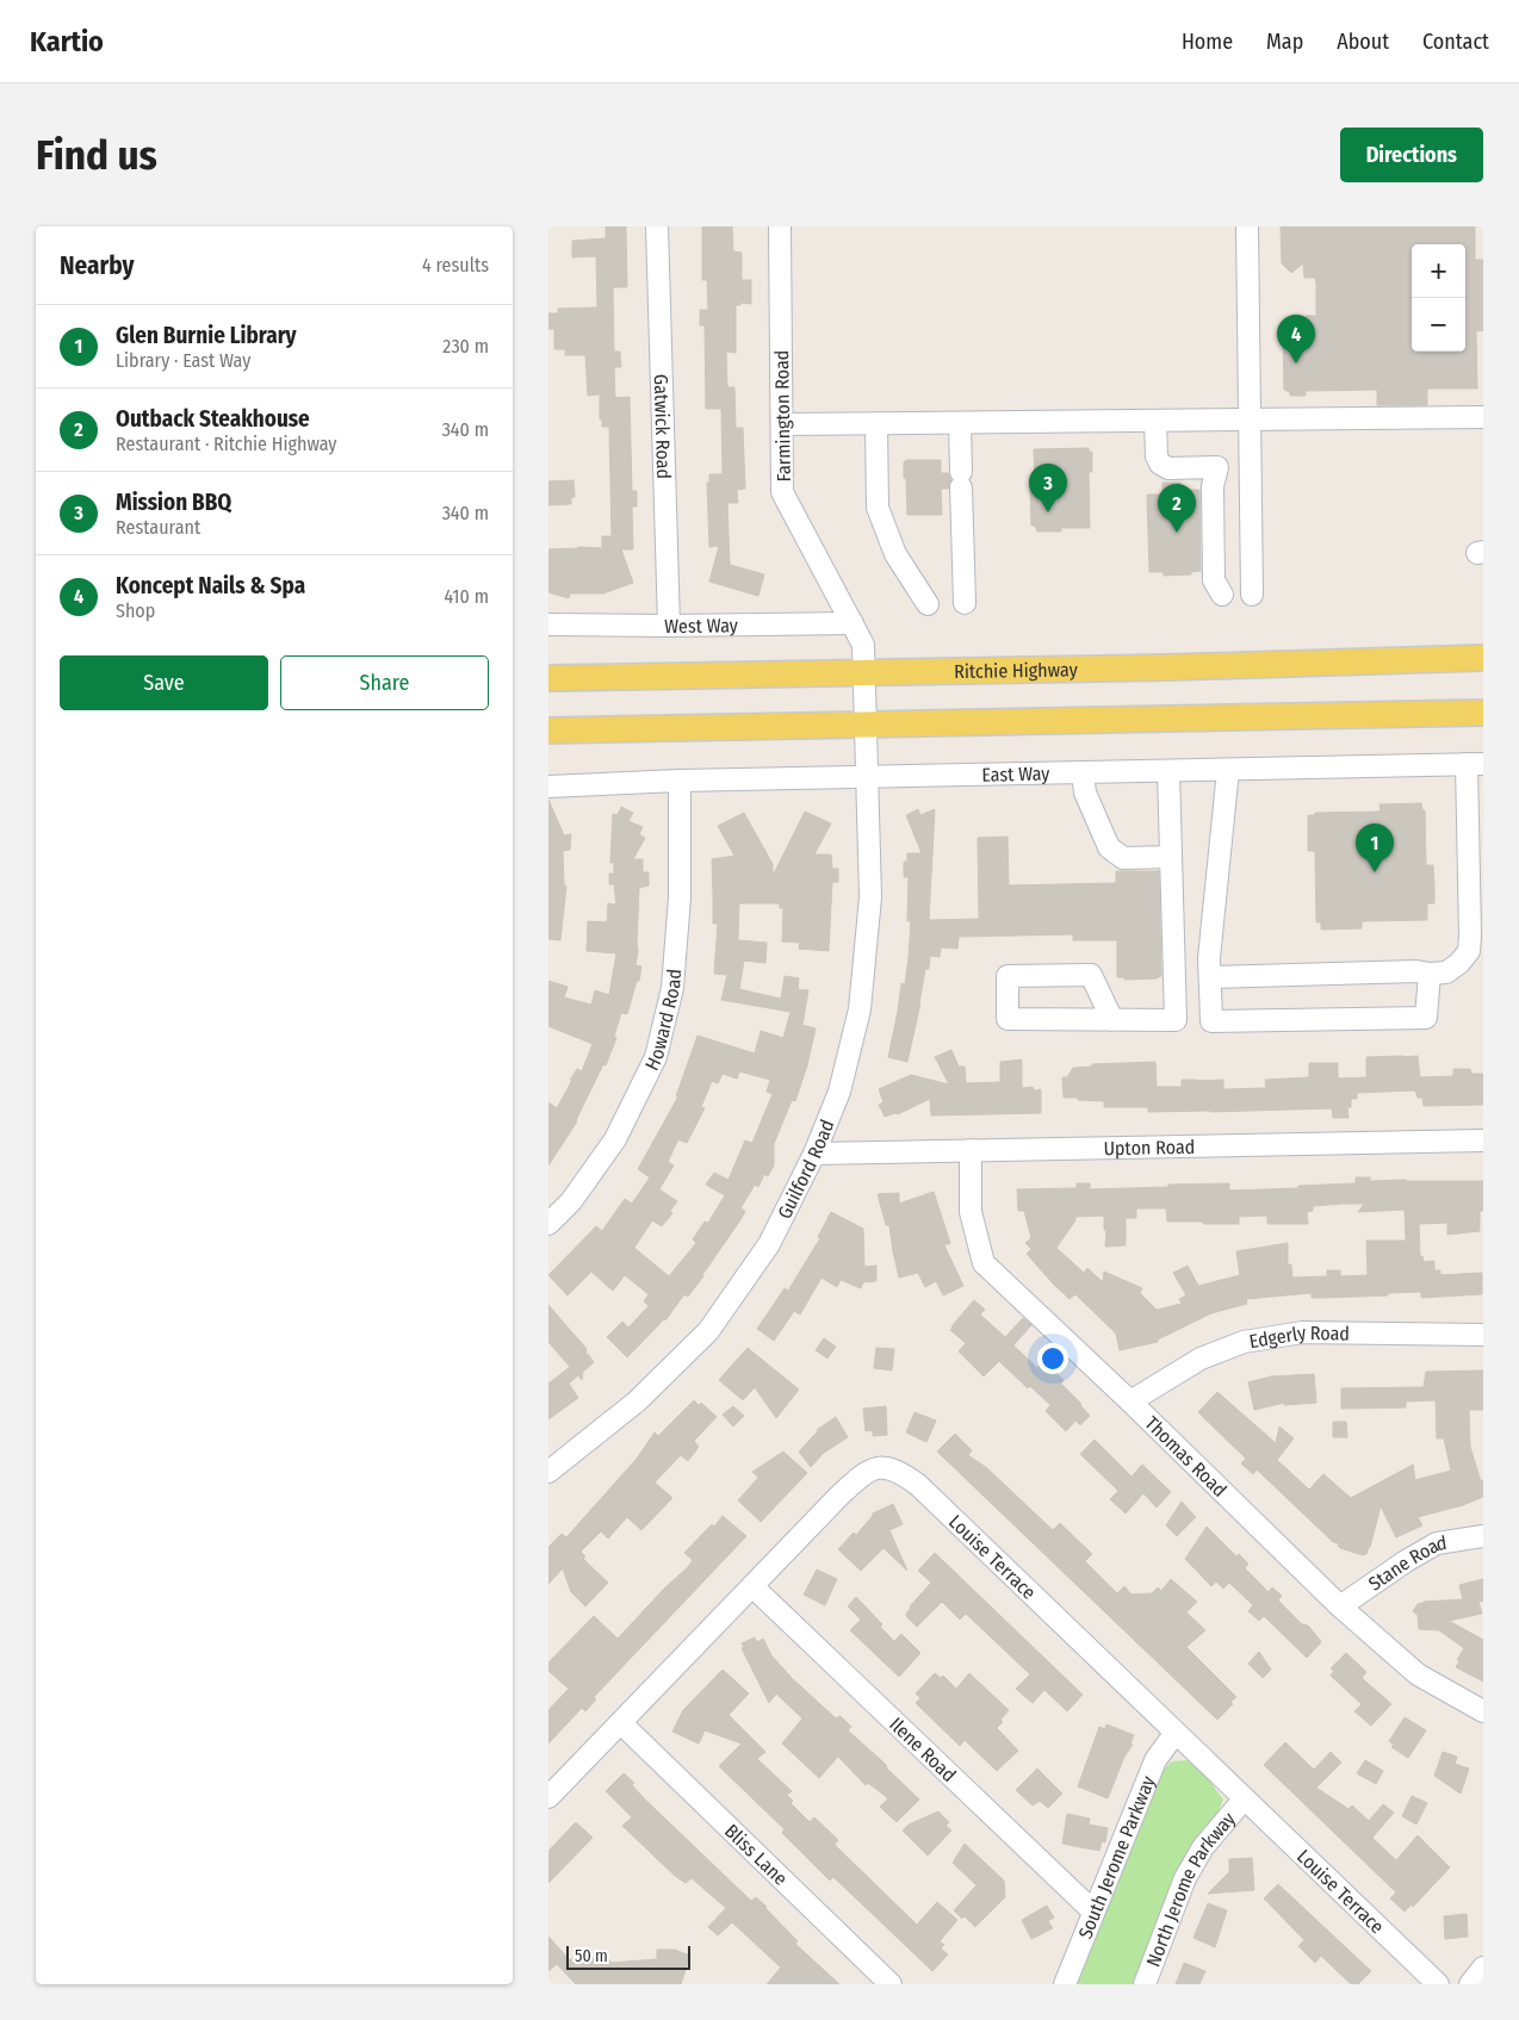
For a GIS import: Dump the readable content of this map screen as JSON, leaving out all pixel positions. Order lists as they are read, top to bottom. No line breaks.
{"streets":{"main road":["Ritchie Highway"],"street":["Farmington Road","Gatwick Road","West Way","East Way","Howard Road","Upton Road","Guilford Road","Edgerly Road","Thomas Road","Louise Terrace","Stane Road","Ilene Road","Bliss Lane","South Jerome Parkway","North Jerome Parkway"]},"crossings":[["Farmington Road","West Way"],["Farmington Road","Ritchie Highway"],["Farmington Road","Guilford Road"],["Gatwick Road","West Way"],["East Way","Howard Road"],["East Way","Guilford Road"],["Upton Road","Guilford Road"],["Upton Road","Thomas Road"],["Edgerly Road","Thomas Road"],["Thomas Road","Stane Road"],["Louise Terrace","Ilene Road"],["Louise Terrace","Bliss Lane"],["Louise Terrace","South Jerome Parkway"],["Louise Terrace","North Jerome Parkway"],["Ilene Road","South Jerome Parkway"]],"scale_bar":"50 m","page":{"header":"Kartio","nav":["Home","Map","About","Contact"],"buttons":["Directions",["Save","Share"]],"title":"Find us","heading":["Nearby","4 results"],"map_buttons":["+","−"],"list":[{"mark":"1","name":"Glen Burnie Library","note":"Library · East Way","value":"230 m"},{"mark":"2","name":"Outback Steakhouse","note":"Restaurant · Ritchie Highway","value":"340 m"},{"mark":"3","name":"Mission BBQ","note":"Restaurant","value":"340 m"},{"mark":"4","name":"Koncept Nails & Spa","note":"Shop","value":"410 m"}],"pins":["4","3","2","1"],"scale":"50 m"}}
